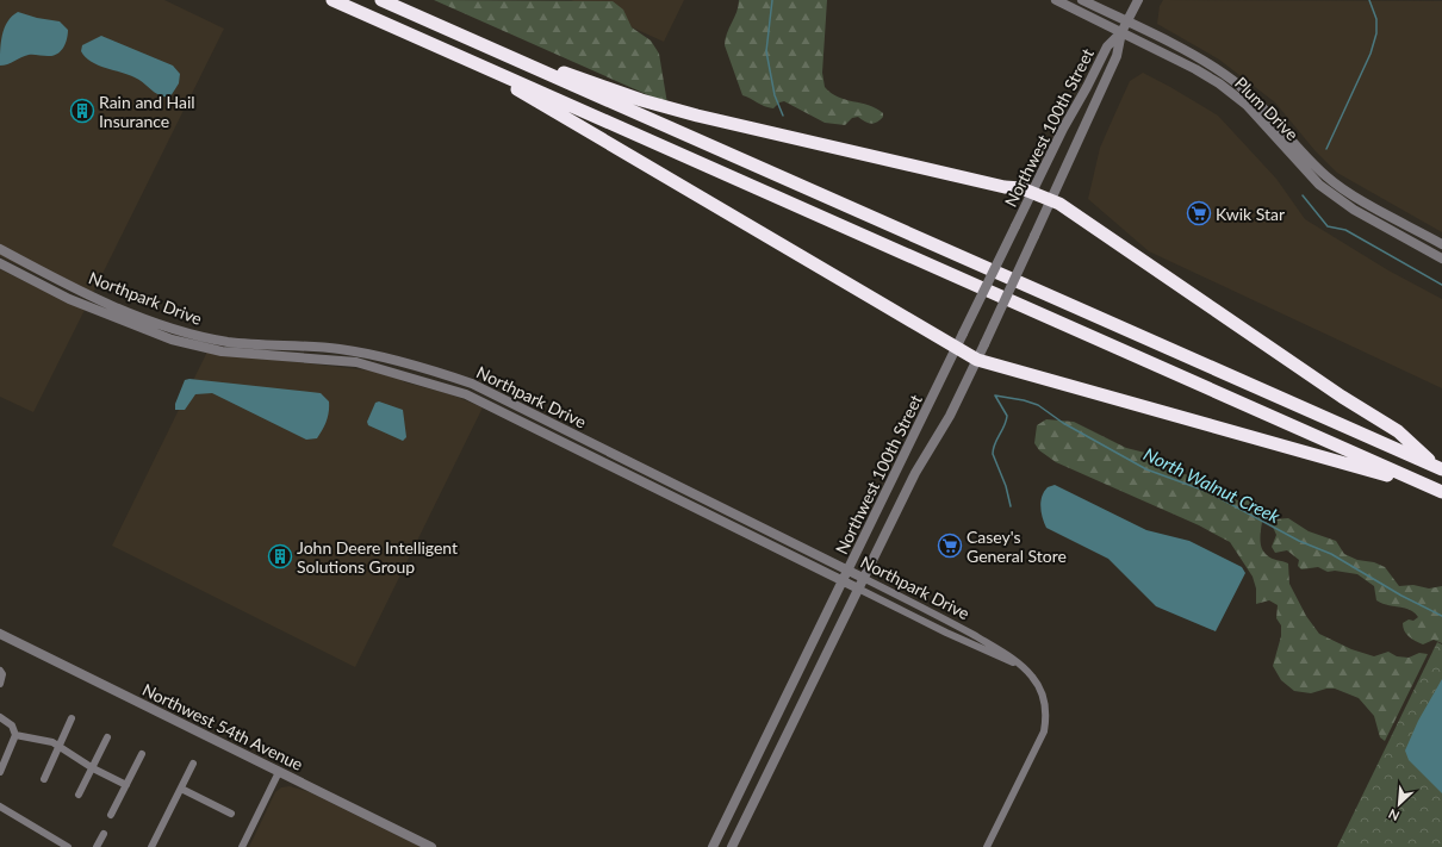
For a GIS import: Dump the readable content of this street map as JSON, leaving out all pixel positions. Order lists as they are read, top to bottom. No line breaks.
{"streets":{"street":["Plum Drive","Northwest 100th Street","Northpark Drive","Northwest 54th Avenue"]},"crossings":[["Plum Drive","Northwest 100th Street"],["Northwest 100th Street","Northpark Drive"]],"water":["North Walnut Creek"],"places":{"building":["Rain and Hail Insurance","John Deere Intelligent Solutions Group"],"supermarket":["Kwik Star","Casey's General Store"]},"north":"bottom left"}
